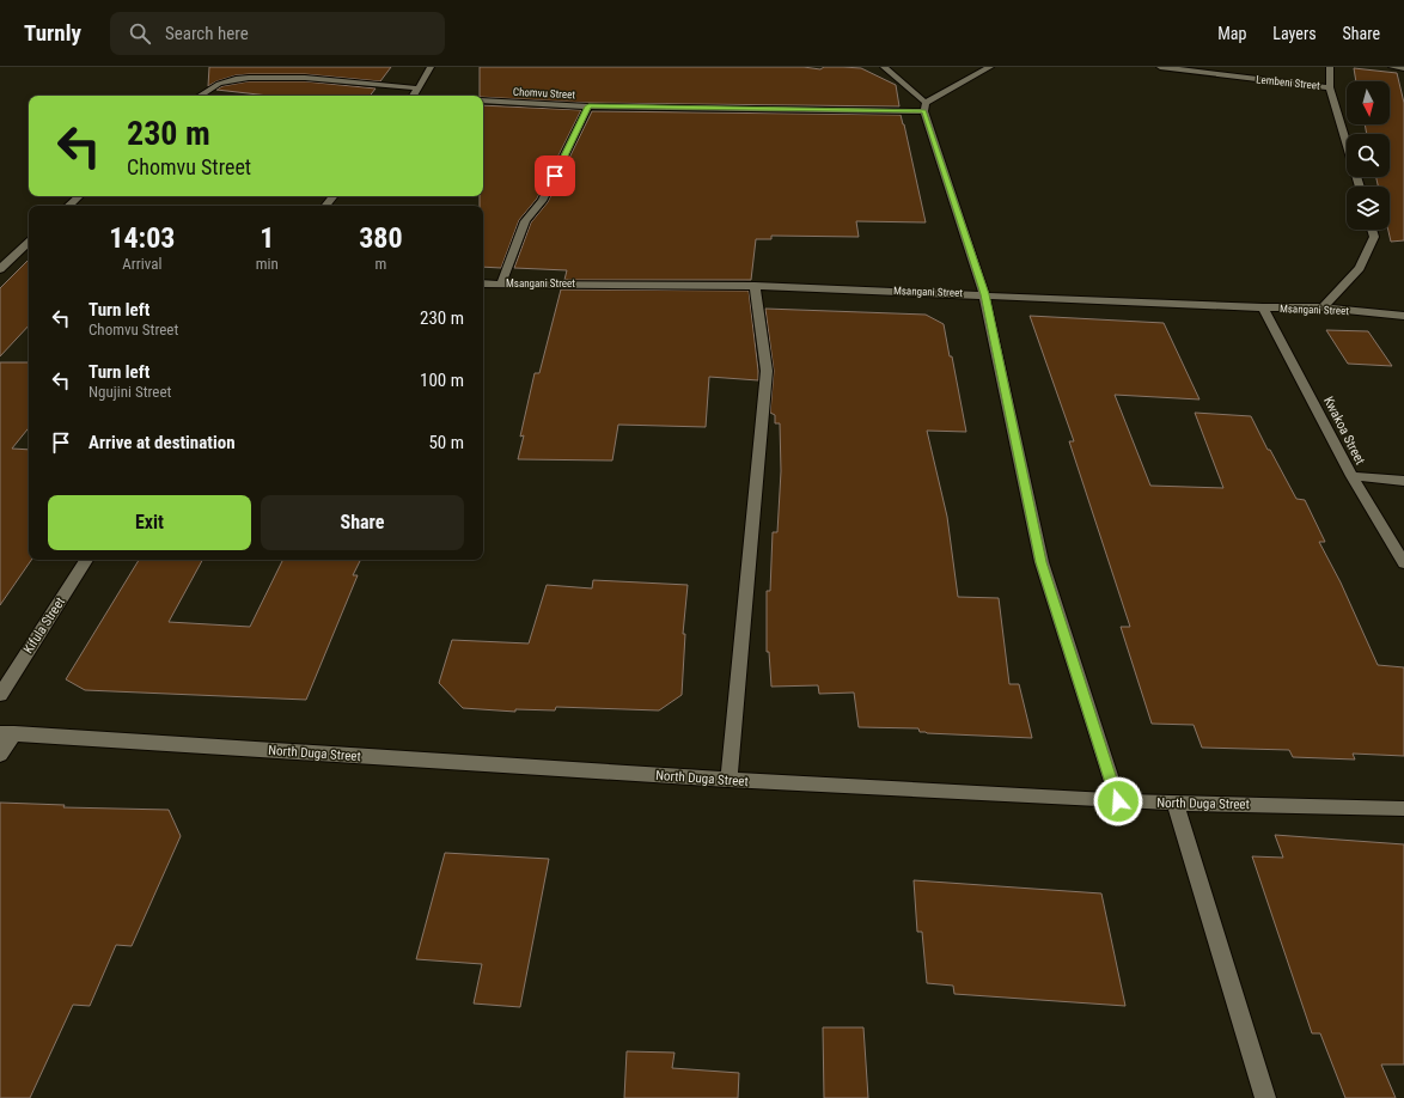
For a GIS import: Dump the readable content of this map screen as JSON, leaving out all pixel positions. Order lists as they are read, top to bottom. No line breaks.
{"streets":{"street":["Lembeni Street","Chomvu Street","Msangani Street","Kwakoa Street","Kifula Street","North Duga Street"]},"crossings":[["Msangani Street","Kwakoa Street"]],"north":"bottom","page":{"header":"Turnly","search":"Search here","nav":["Map","Layers","Share"],"turn":["230 m","Chomvu Street"],"eta":["14:03","Arrival","1","min","380","m"],"list":[{"name":"Turn left","note":"Chomvu Street","value":"230 m"},{"name":"Turn left","note":"Ngujini Street","value":"100 m"},{"name":"Arrive at destination","value":"50 m"}],"buttons":["Exit","Share"]}}
